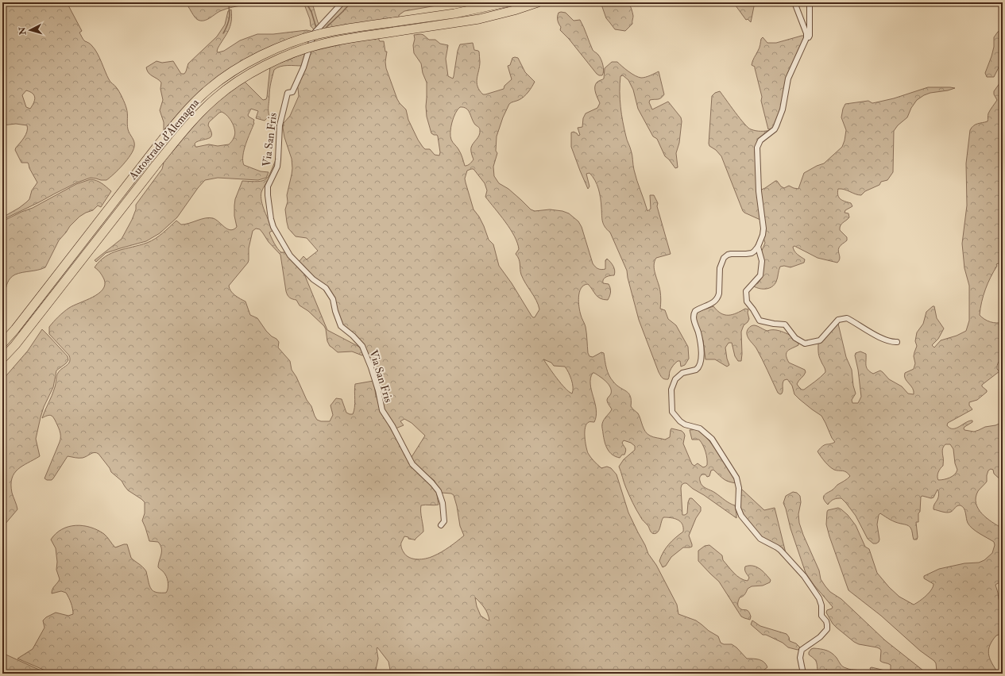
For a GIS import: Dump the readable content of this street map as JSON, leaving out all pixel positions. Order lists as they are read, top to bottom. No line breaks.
{"streets":{"highway":["Autostrada d'Alemagna"],"street":["Via San Fris"]},"north":"left"}
